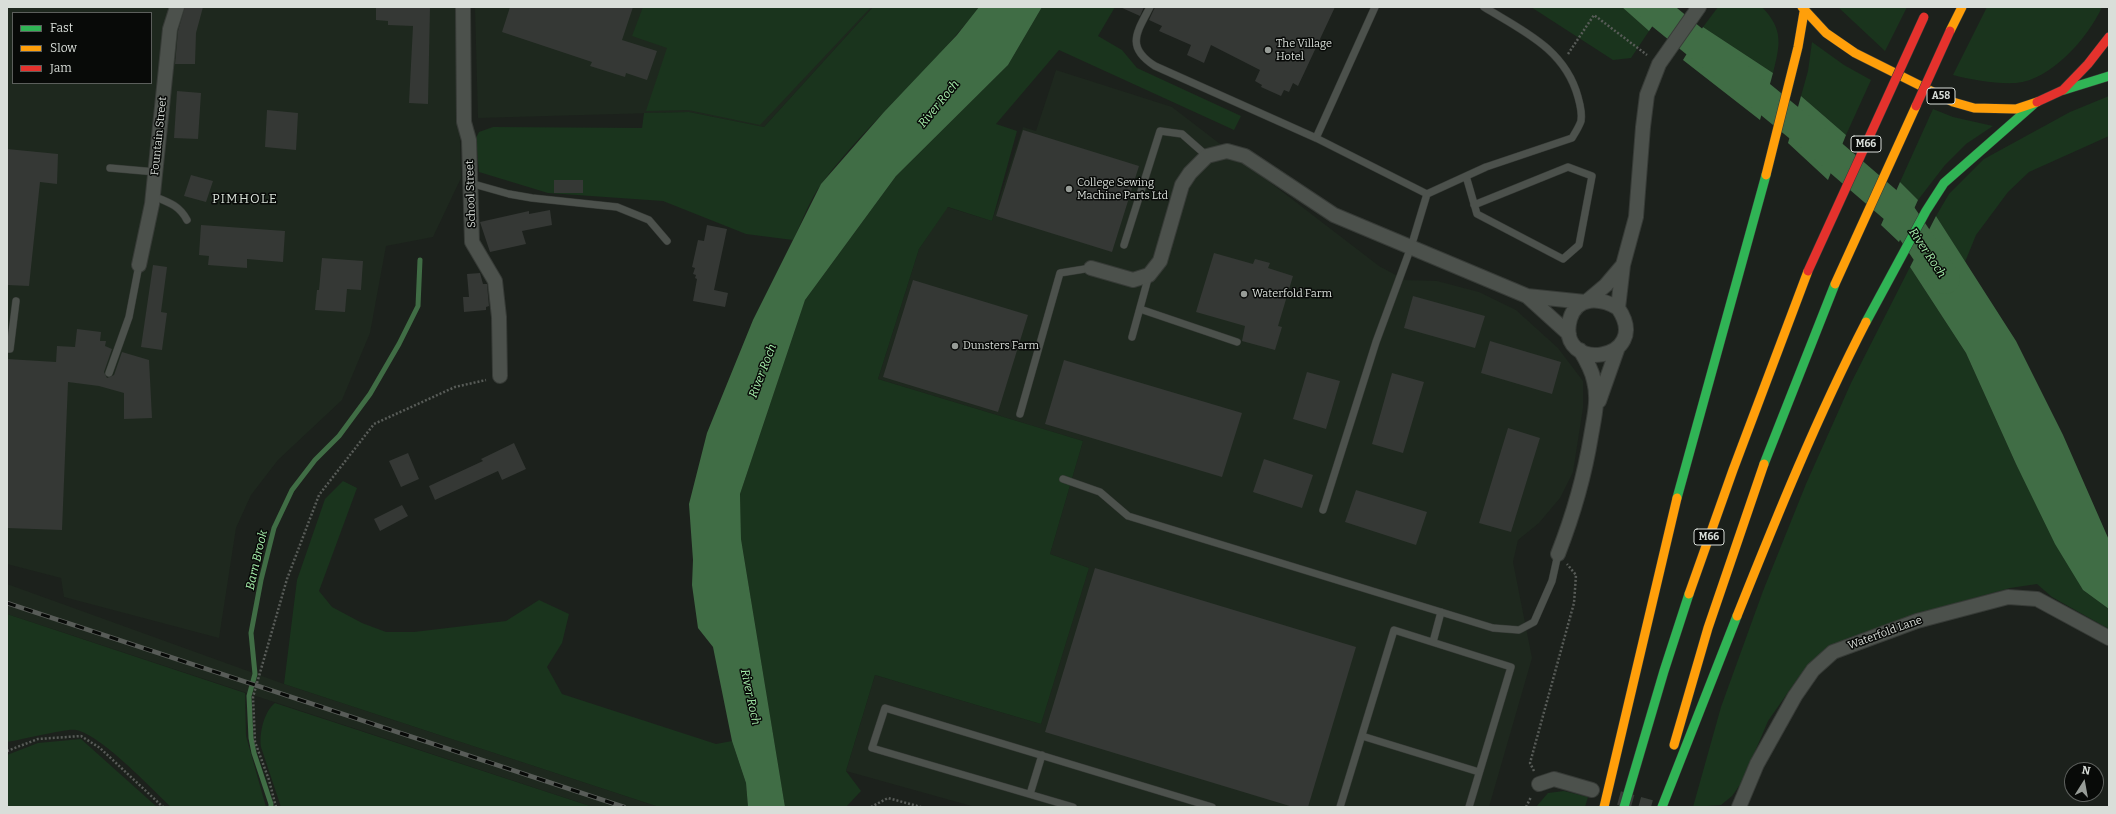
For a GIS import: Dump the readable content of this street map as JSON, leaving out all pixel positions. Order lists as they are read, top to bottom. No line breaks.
{"streets":{"highway":["A58","M66"],"street":["Fountain Street","School Street","Waterfold Lane"]},"districts":["PIMHOLE"],"water":["River Roch","Barn Brook"],"places":["The Village Hotel","College Sewing Machine Parts Ltd","Waterfold Farm","Dunsters Farm"],"legend":["Fast","Slow","Jam"],"north":"top"}
